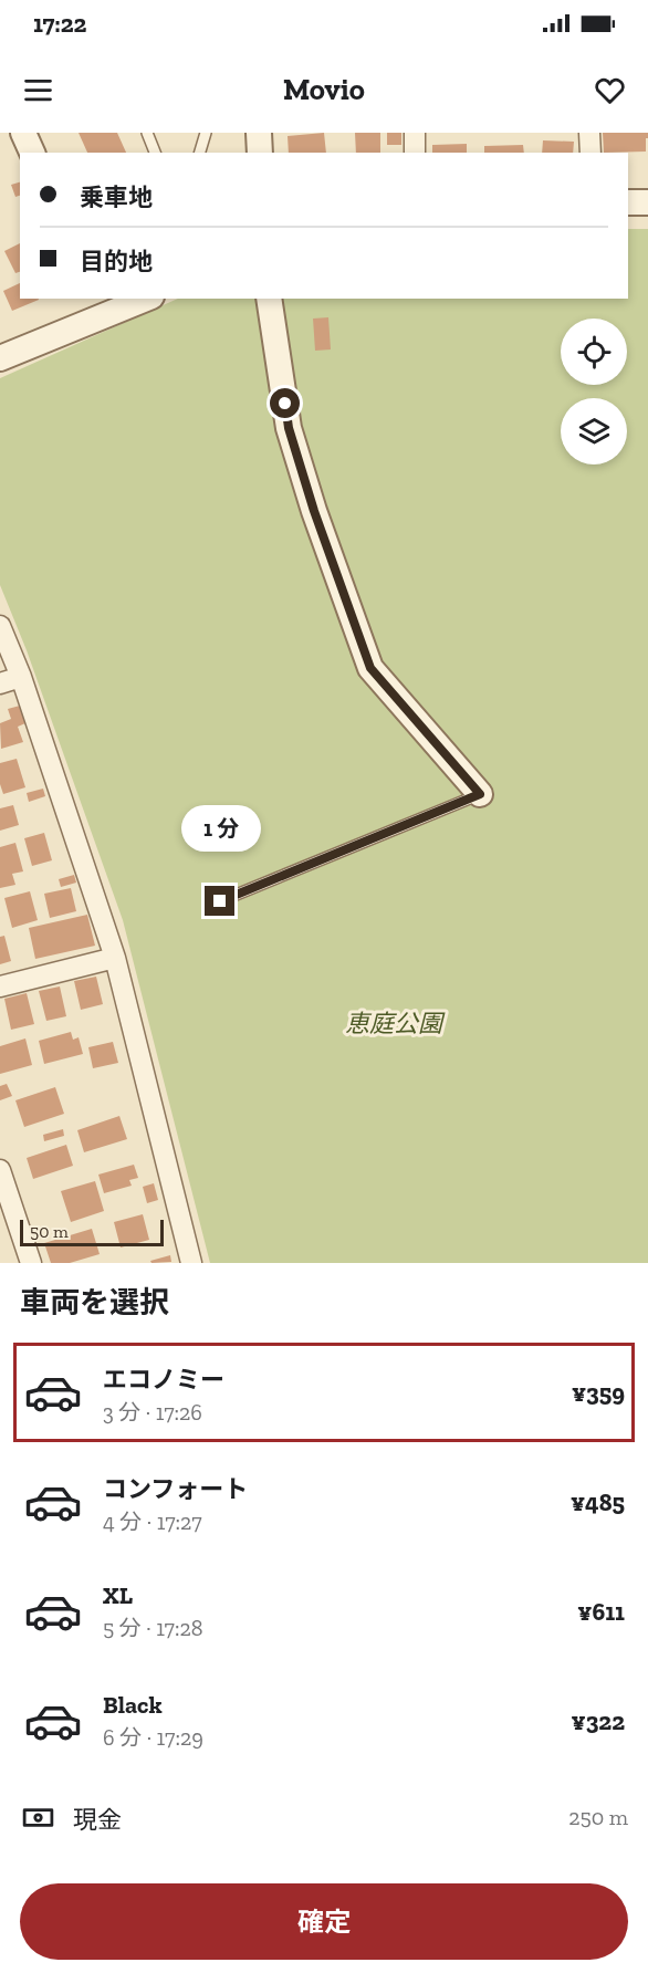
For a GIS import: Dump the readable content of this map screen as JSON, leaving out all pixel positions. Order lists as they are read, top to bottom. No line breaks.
{"parks":["恵庭公園"],"scale_bar":"50 m","page":{"status":"17:22","header":"Movio","banner":["乗車地","目的地"],"bubble":"1 分","scale":"50 m","heading":"車両を選択","list":[{"name":"エコノミー","note":"3 分 · 17:26","value":"¥359"},{"name":"コンフォート","note":"4 分 · 17:27","value":"¥485"},{"name":"XL","note":"5 分 · 17:28","value":"¥611"},{"name":"Black","note":"6 分 · 17:29","value":"¥322"}],"pay":["現金","250 m"],"buttons":"確定"}}
